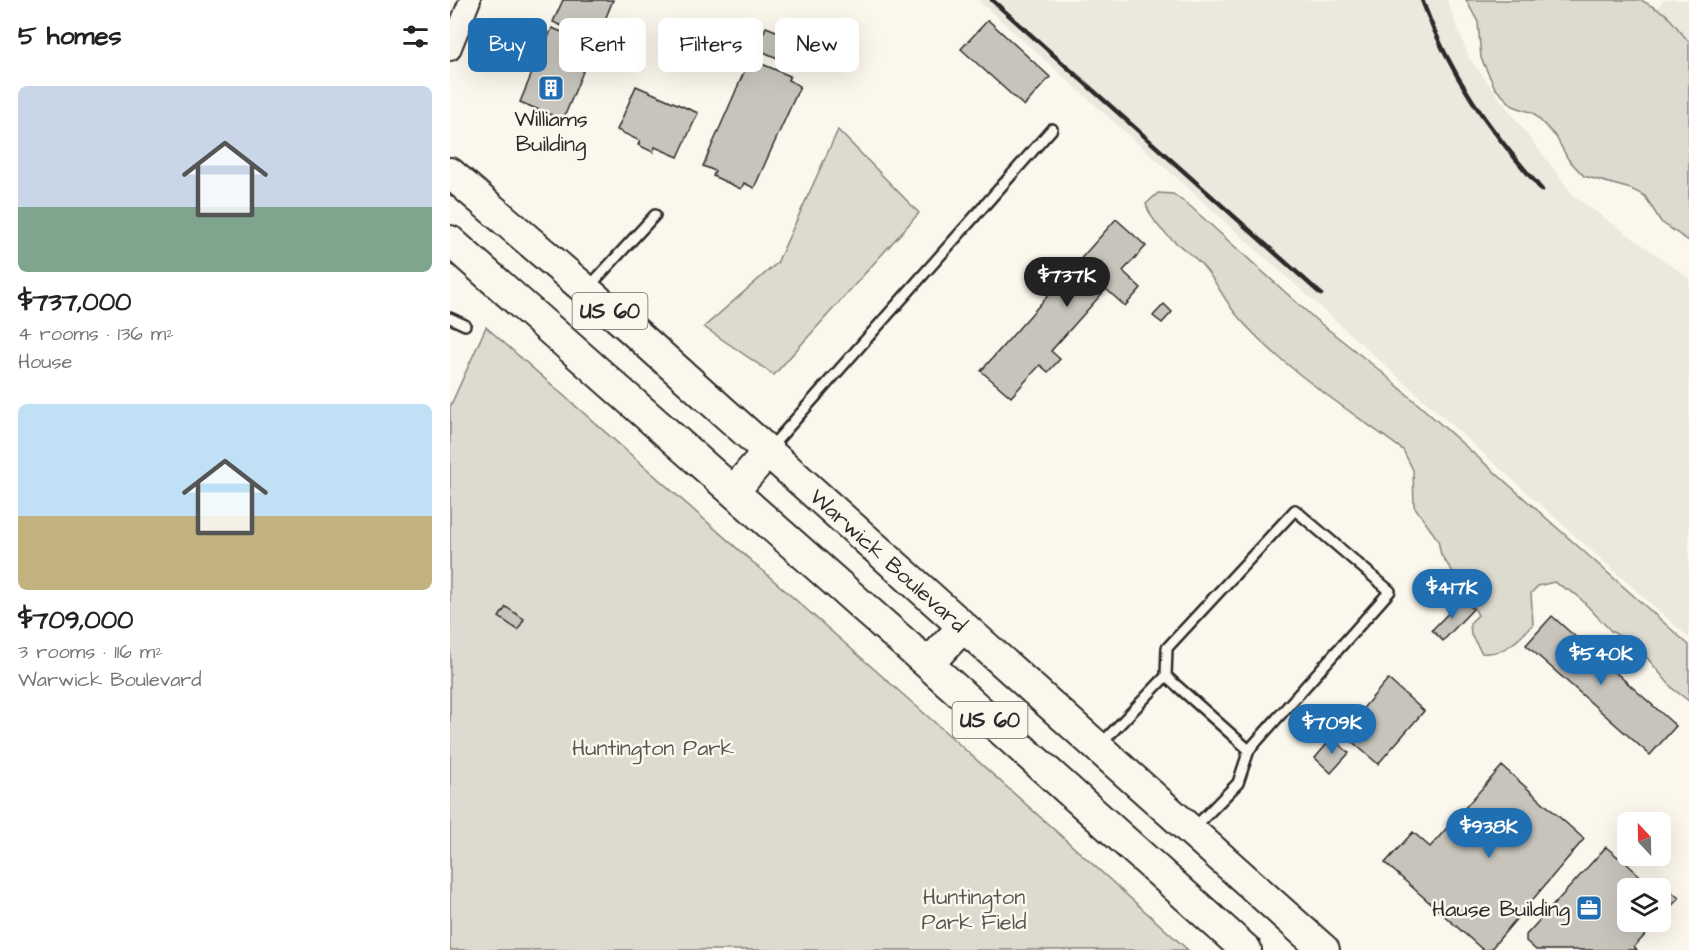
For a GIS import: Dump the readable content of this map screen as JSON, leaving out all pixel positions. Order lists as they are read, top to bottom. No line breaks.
{"streets":{"main road":["US 60","Warwick Boulevard"]},"parks":["Huntington Park","Huntington Park Field"],"places":{"building":["Williams Building"],"office":["Hause Building"]},"north":"top","page":{"heading":"5 homes","chip":["Buy","Rent","Filters","New"],"list":[{"name":"$737,000","note":"4 rooms · 136 m² · House"},{"name":"$709,000","note":"3 rooms · 116 m² · Warwick Boulevard"}],"price":["$737K","$417K","$540K","$709K","$938K"]}}
